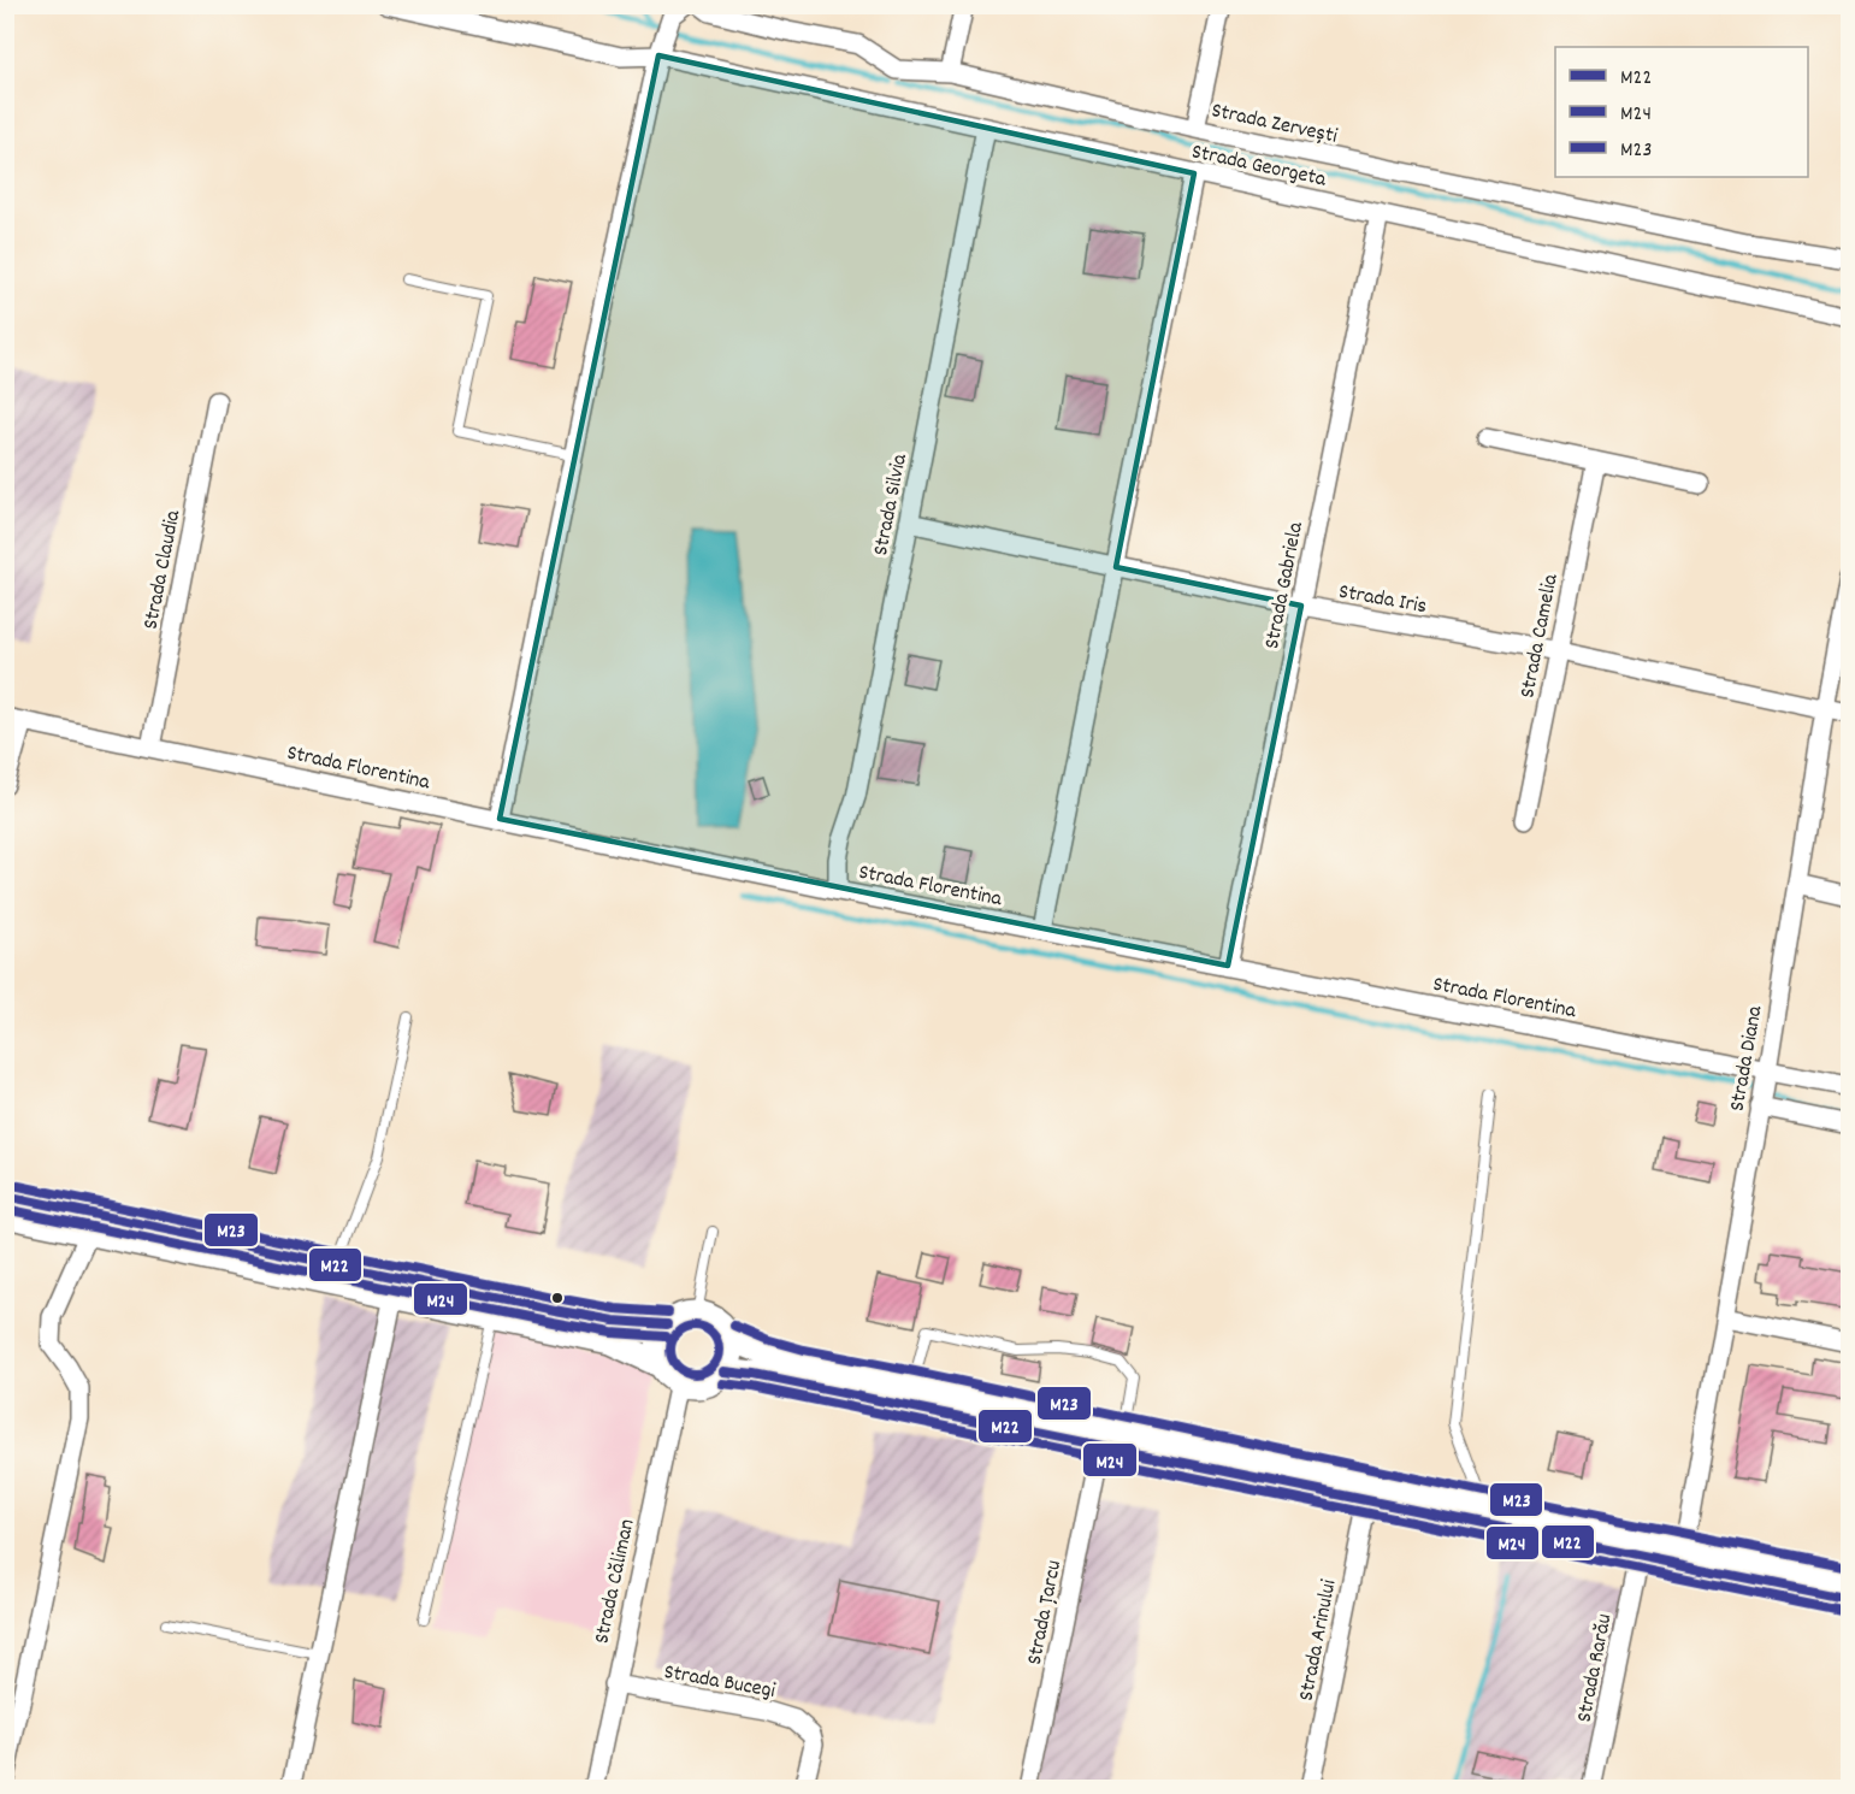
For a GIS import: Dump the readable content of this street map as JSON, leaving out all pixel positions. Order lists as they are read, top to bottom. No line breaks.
{"streets":{"street":["Strada Zervești","Strada Georgeta","Strada Silvia","Strada Claudia","Strada Gabriela","Strada Iris","Strada Camelia","Strada Florentina","Strada Diana","Strada Căliman","Strada Țarcu","Strada Arinului","Strada Rarău","Strada Bucegi"]},"crossings":[["Strada Georgeta","Strada Silvia"],["Strada Georgeta","Strada Gabriela"],["Strada Silvia","Strada Iris"],["Strada Silvia","Strada Florentina"],["Strada Claudia","Strada Florentina"],["Strada Gabriela","Strada Iris"],["Strada Gabriela","Strada Florentina"],["Strada Iris","Strada Camelia"],["Strada Iris","Strada Diana"],["Strada Florentina","Strada Diana"],["Strada Căliman","Strada Bucegi"]],"lines":["transit line M23","transit line M22","transit line M24"],"legend":["M22","M24","M23"]}
